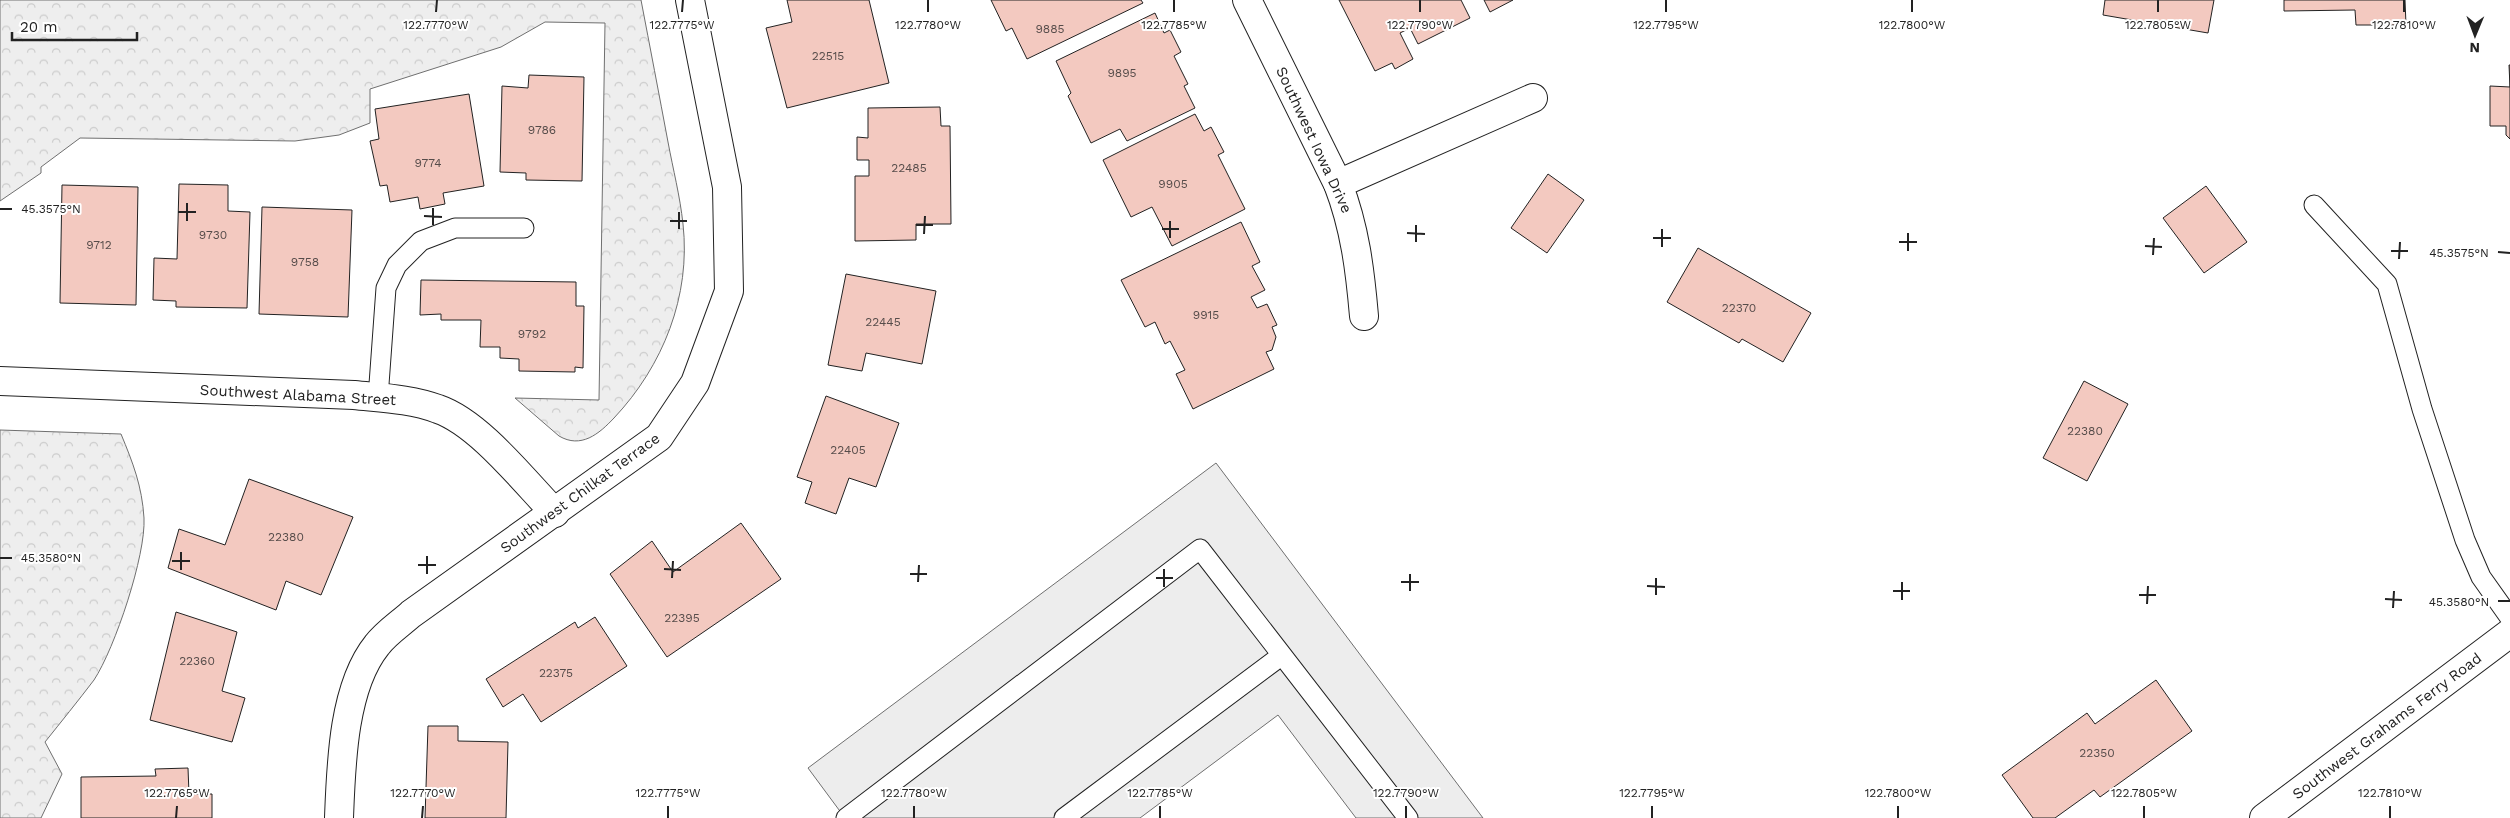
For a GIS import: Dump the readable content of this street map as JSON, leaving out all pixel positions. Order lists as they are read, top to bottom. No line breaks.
{"streets":{"street":["Southwest Iowa Drive","Southwest Alabama Street","Southwest Chilkat Terrace","Southwest Grahams Ferry Road"]},"crossings":[["Southwest Alabama Street","Southwest Chilkat Terrace"]],"house_numbers":["9885","22515","9895","9786","9774","22485","9905","9730","9712","9758","22370","9915","22445","9792","22380","22405","22380","22395","22360","22375","22350"],"scale_bar":"20 m","north":"bottom","coordinates":["122.7770°W","122.7775°W","122.7780°W","122.7785°W","122.7790°W","122.7795°W","122.7800°W","122.7805°W","122.7810°W","45.3575°N","45.3580°N","122.7765°W"]}
